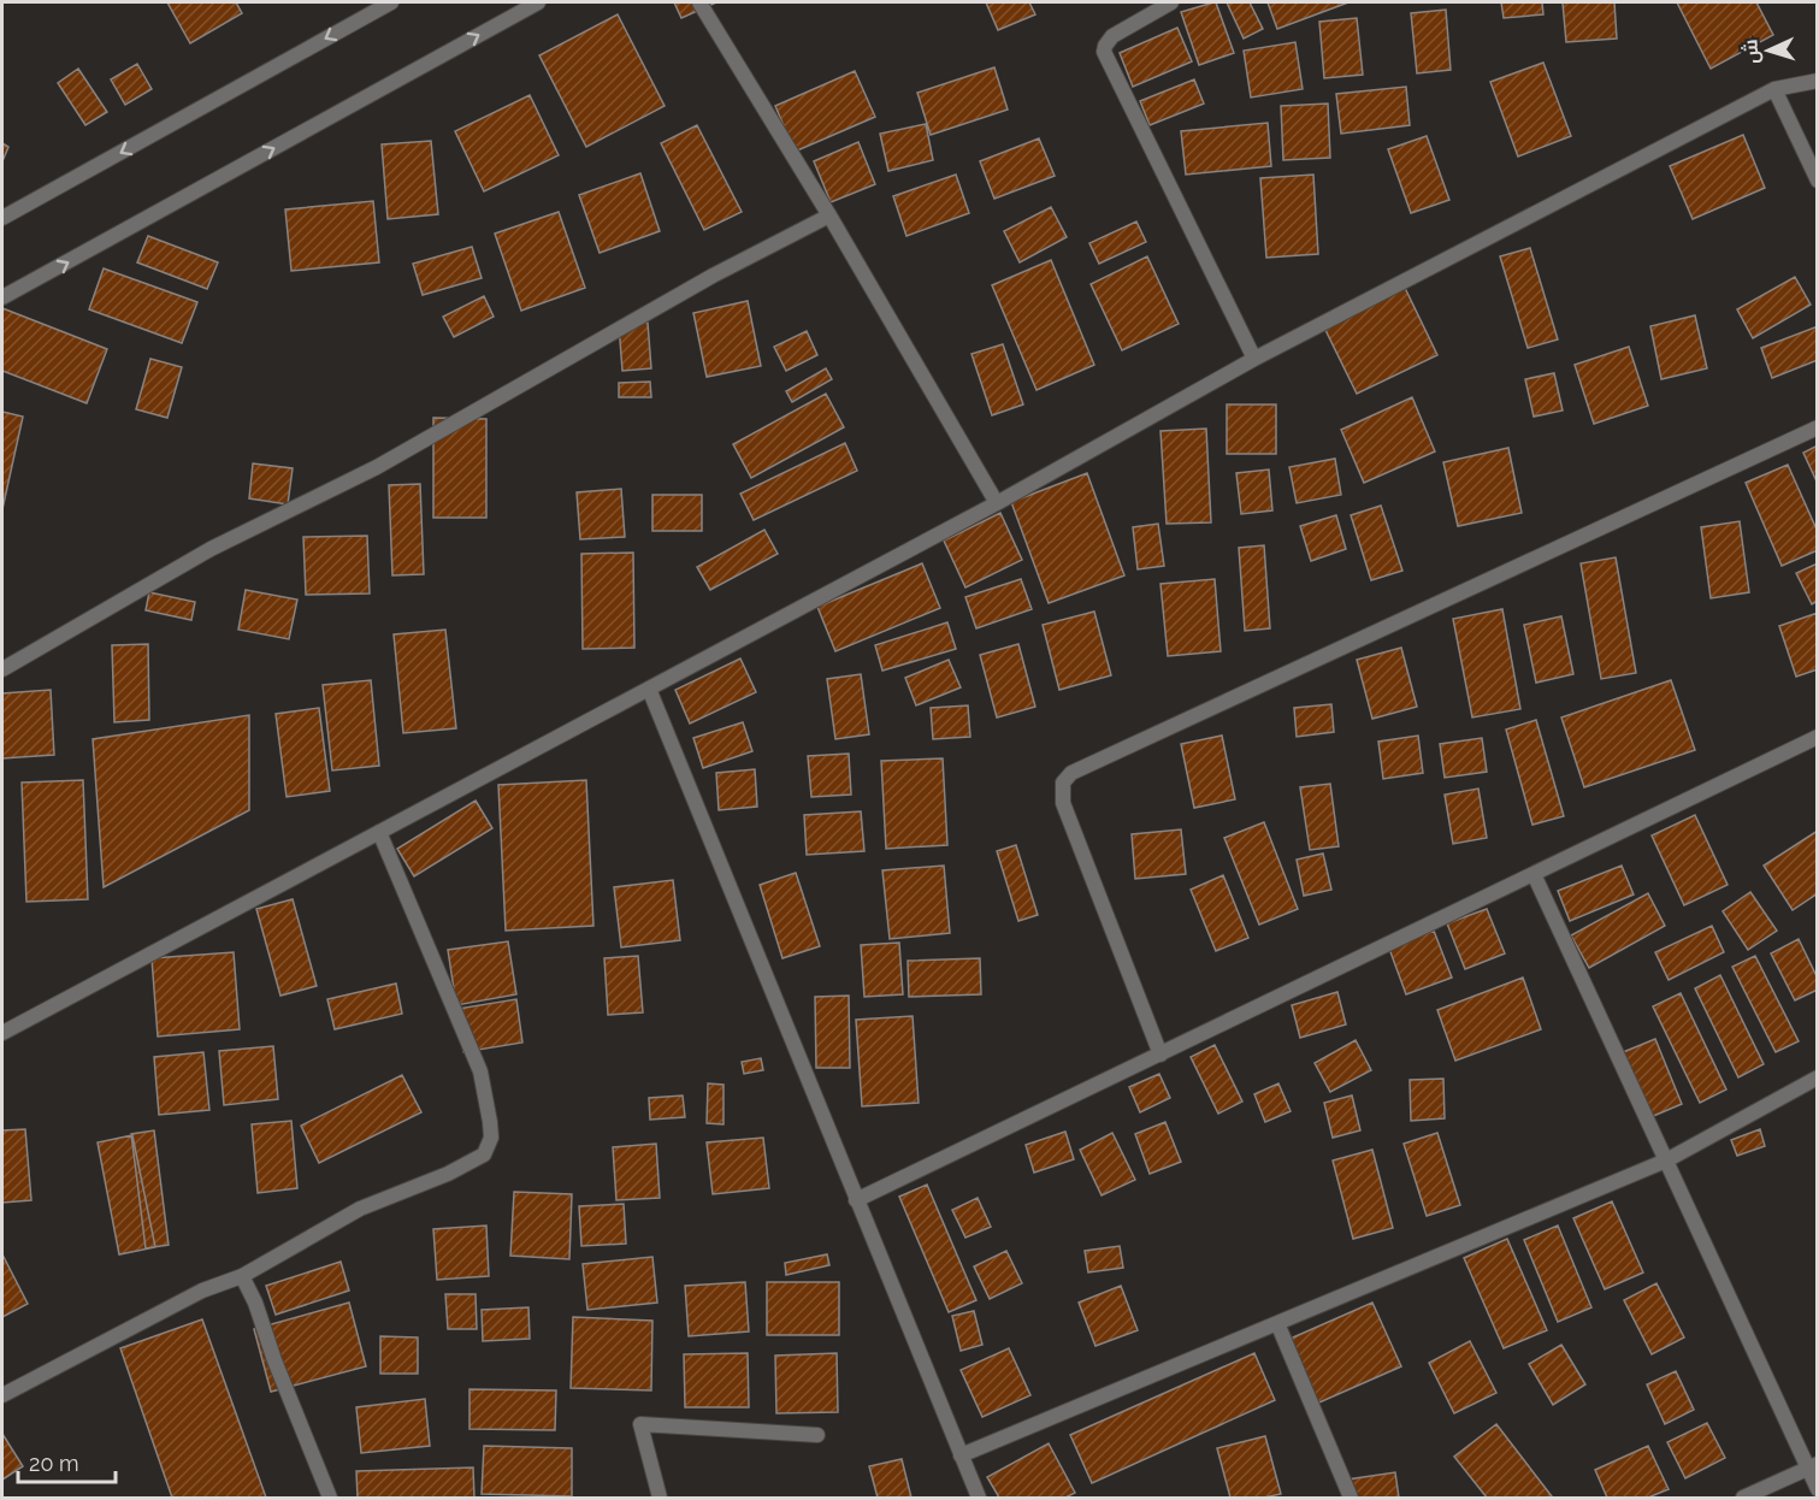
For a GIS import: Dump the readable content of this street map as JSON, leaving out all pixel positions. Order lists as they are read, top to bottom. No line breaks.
{"scale_bar":"20 m","north":"left"}
